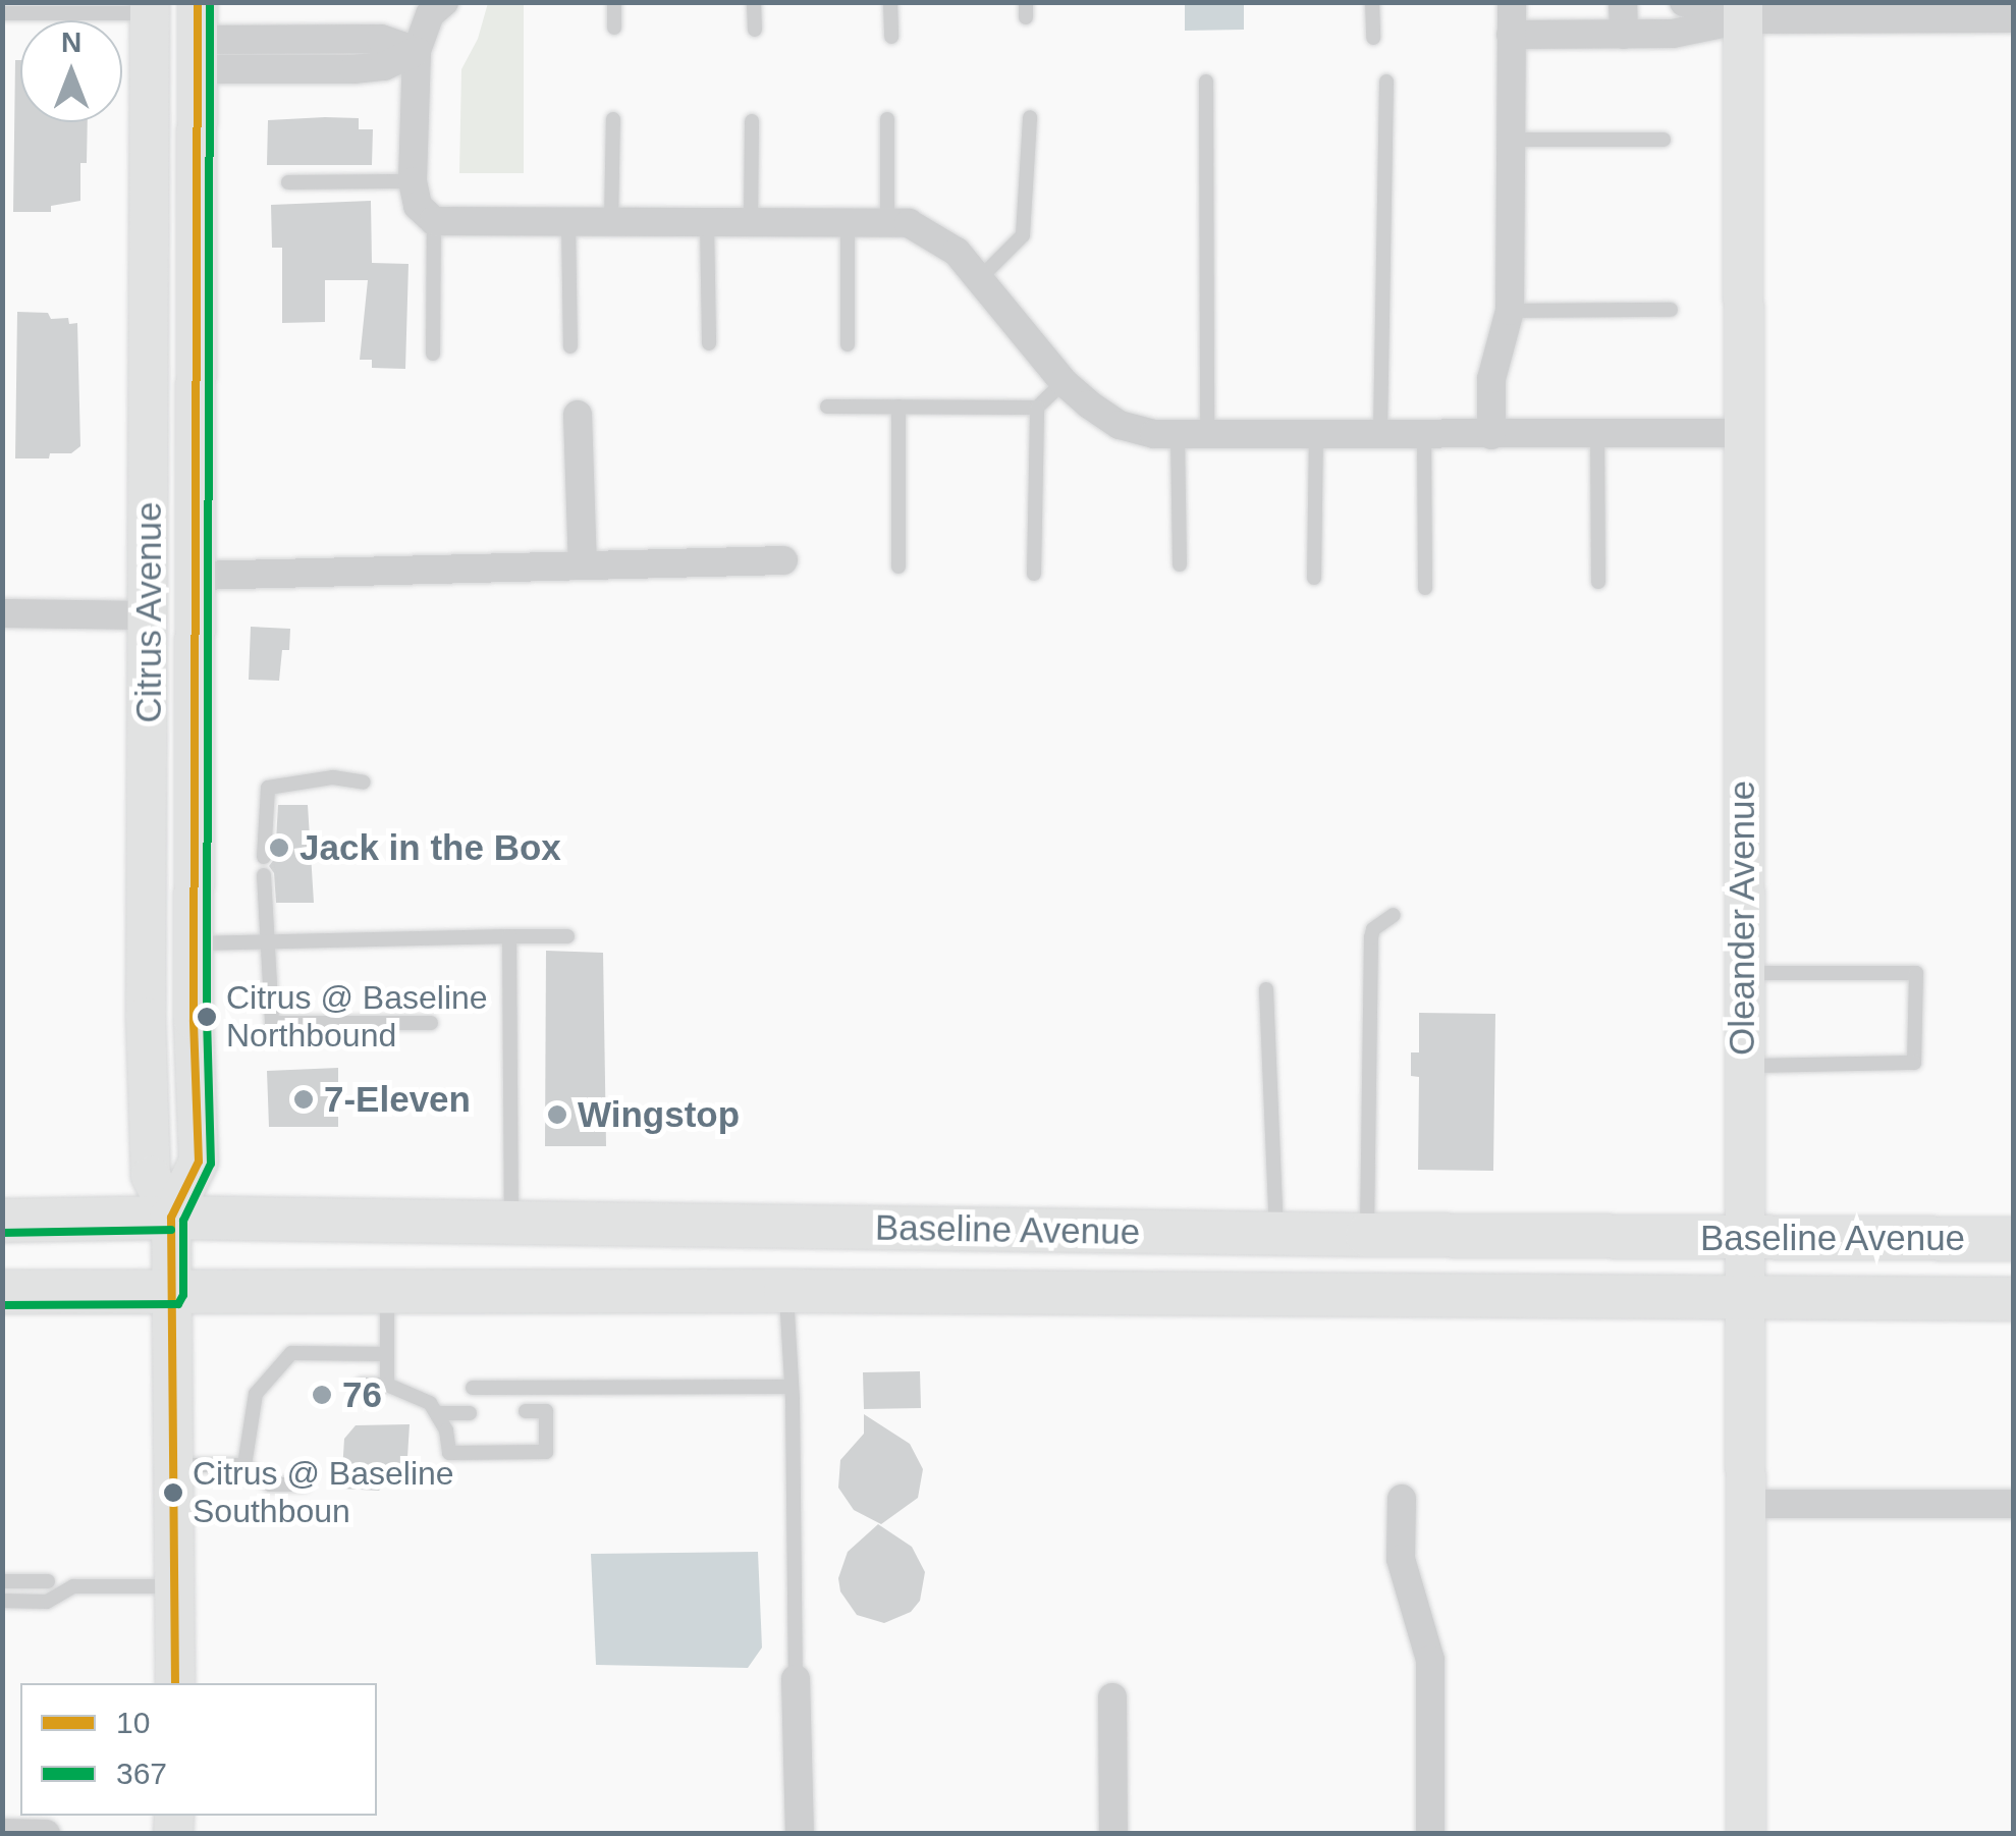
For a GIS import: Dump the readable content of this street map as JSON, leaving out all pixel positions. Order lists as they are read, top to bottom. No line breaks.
{"streets":{"main road":["Citrus Avenue","Oleander Avenue","Baseline Avenue"]},"crossings":[["Citrus Avenue","Baseline Avenue"],["Oleander Avenue","Baseline Avenue"]],"places":["Jack in the Box","Citrus @ Baseline Northbound","7-Eleven","Wingstop","76","Citrus @ Baseline Southboun"],"lines":["transit line 10","transit line 367"],"legend":["10","367"],"north":"top"}
